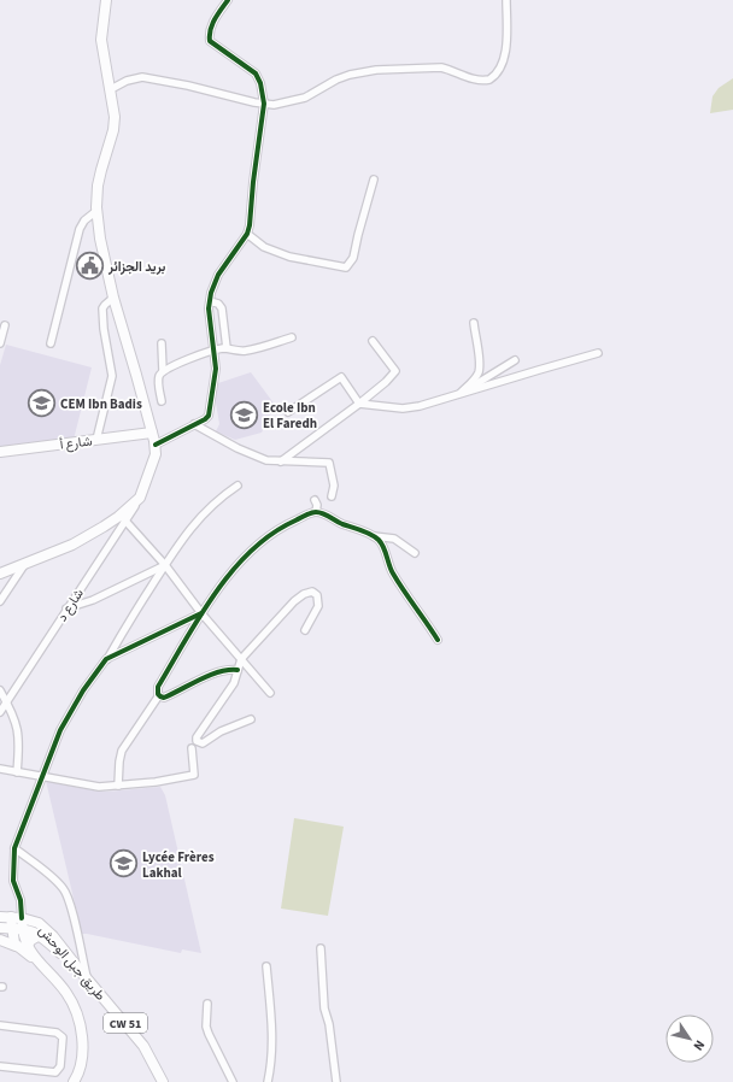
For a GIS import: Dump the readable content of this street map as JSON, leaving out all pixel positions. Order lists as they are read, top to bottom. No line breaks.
{"streets":{"main road":["شارع أ","طريق جبل الوحش","CW 51"],"street":["شارع د"]},"places":{"public building":["بريد الجزائر"],"school or university":["CEM Ibn Badis","Ecole Ibn El Faredh","Lycée Frères Lakhal"]},"north":"bottom right"}
